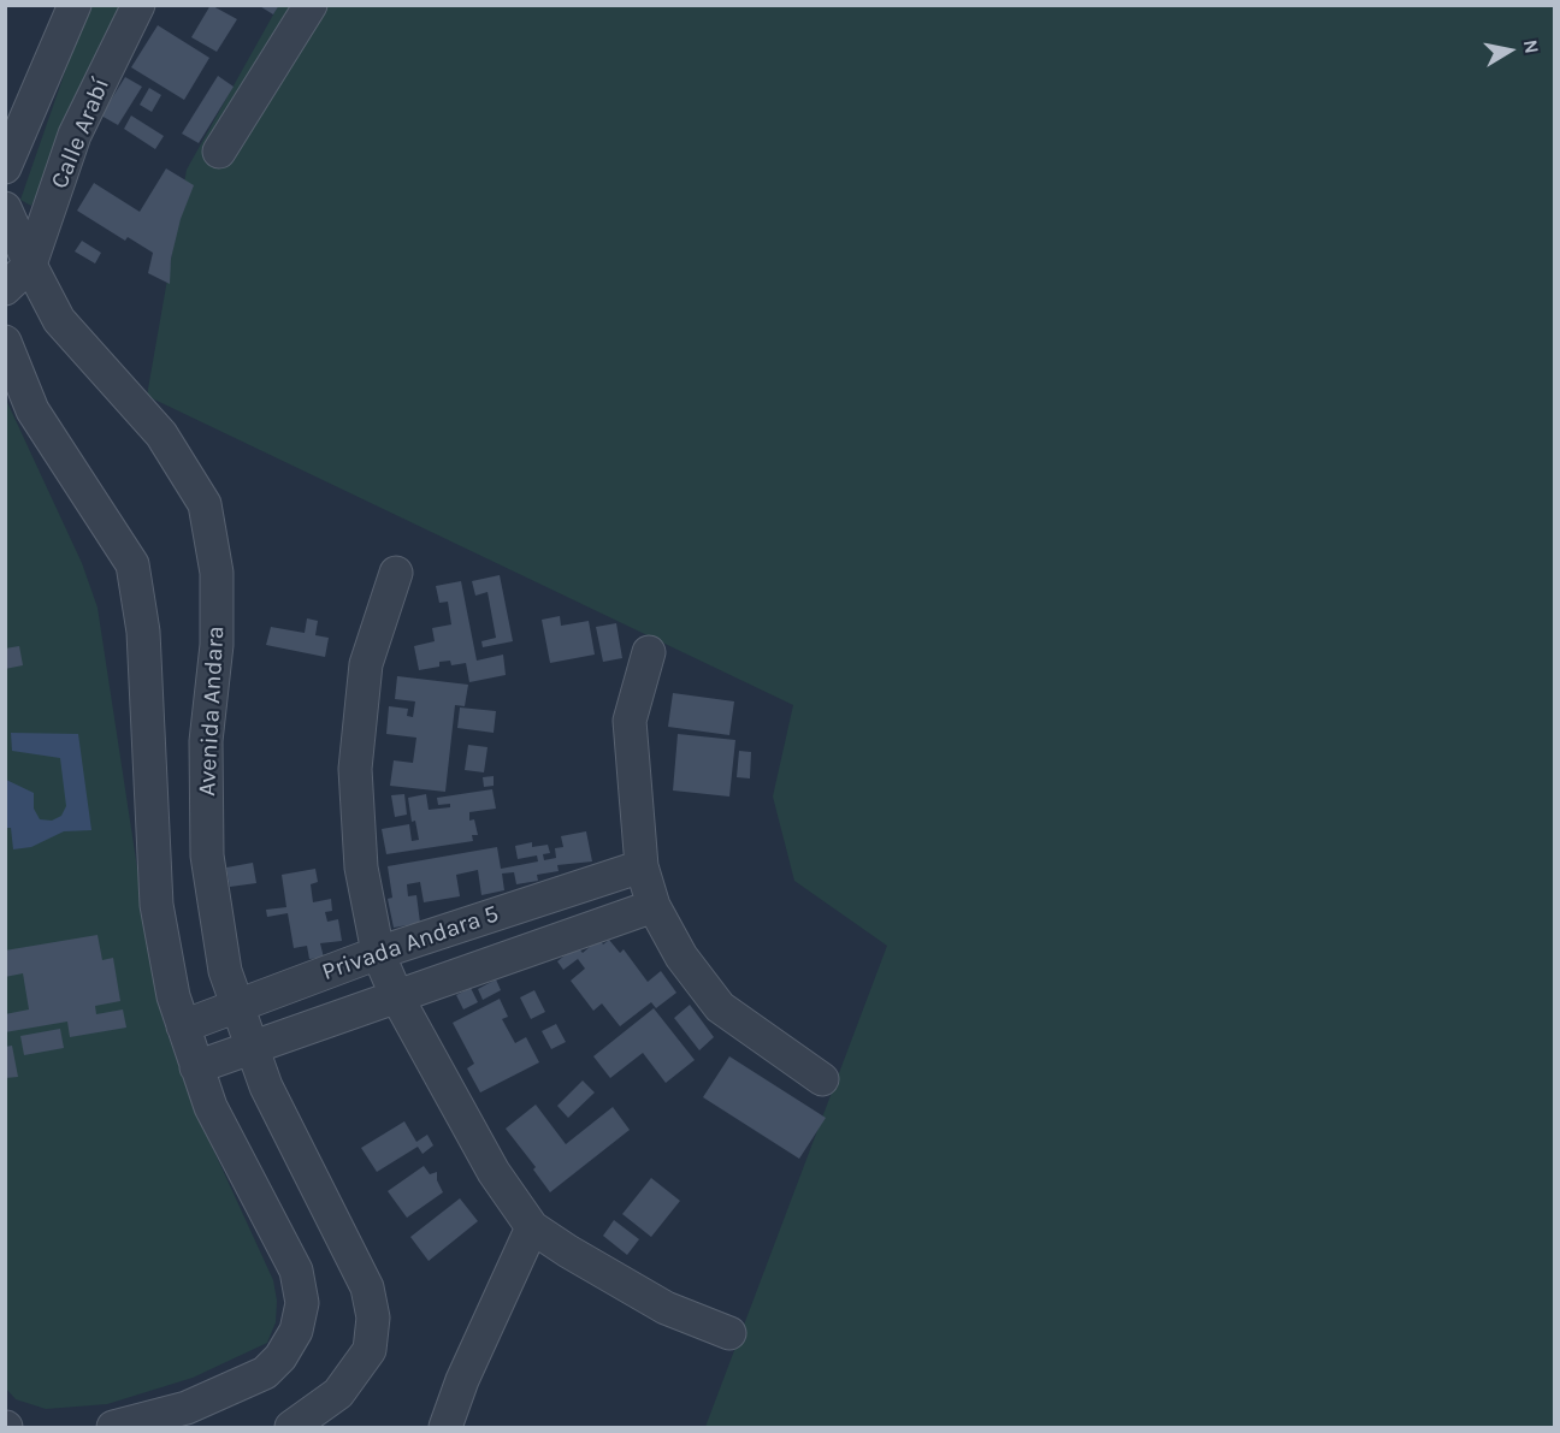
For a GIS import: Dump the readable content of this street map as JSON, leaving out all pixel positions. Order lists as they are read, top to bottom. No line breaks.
{"streets":{"street":["Calle Arabí","Avenida Andara","Privada Andara 5"]},"crossings":[["Calle Arabí","Avenida Andara"],["Avenida Andara","Privada Andara 5"]],"north":"right"}
